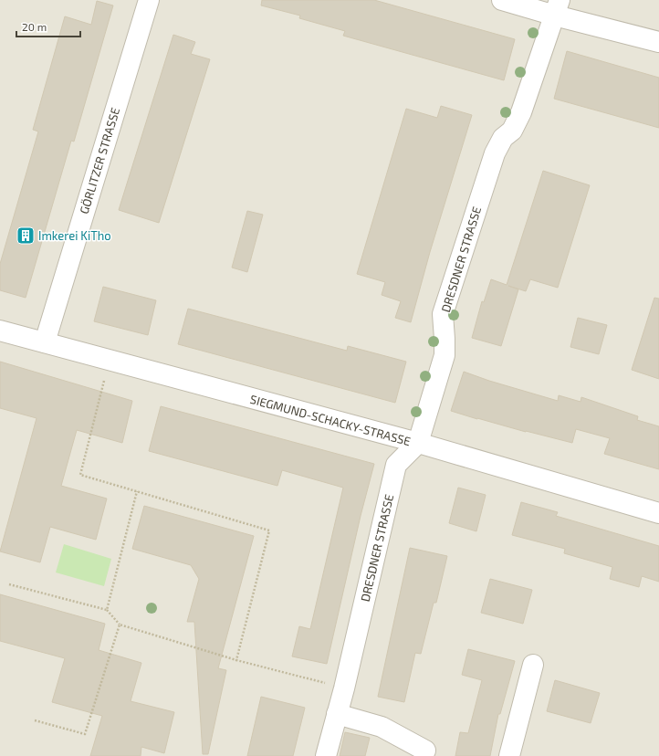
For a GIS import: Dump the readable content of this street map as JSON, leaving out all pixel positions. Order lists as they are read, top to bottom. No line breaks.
{"streets":{"street":["GÖRLITZER STRASSE","DRESDNER STRASSE","SIEGMUND-SCHACKY-STRASSE"]},"crossings":[["GÖRLITZER STRASSE","SIEGMUND-SCHACKY-STRASSE"],["DRESDNER STRASSE","SIEGMUND-SCHACKY-STRASSE"]],"places":{"building":["Imkerei KiTho"]},"scale_bar":"20 m"}
